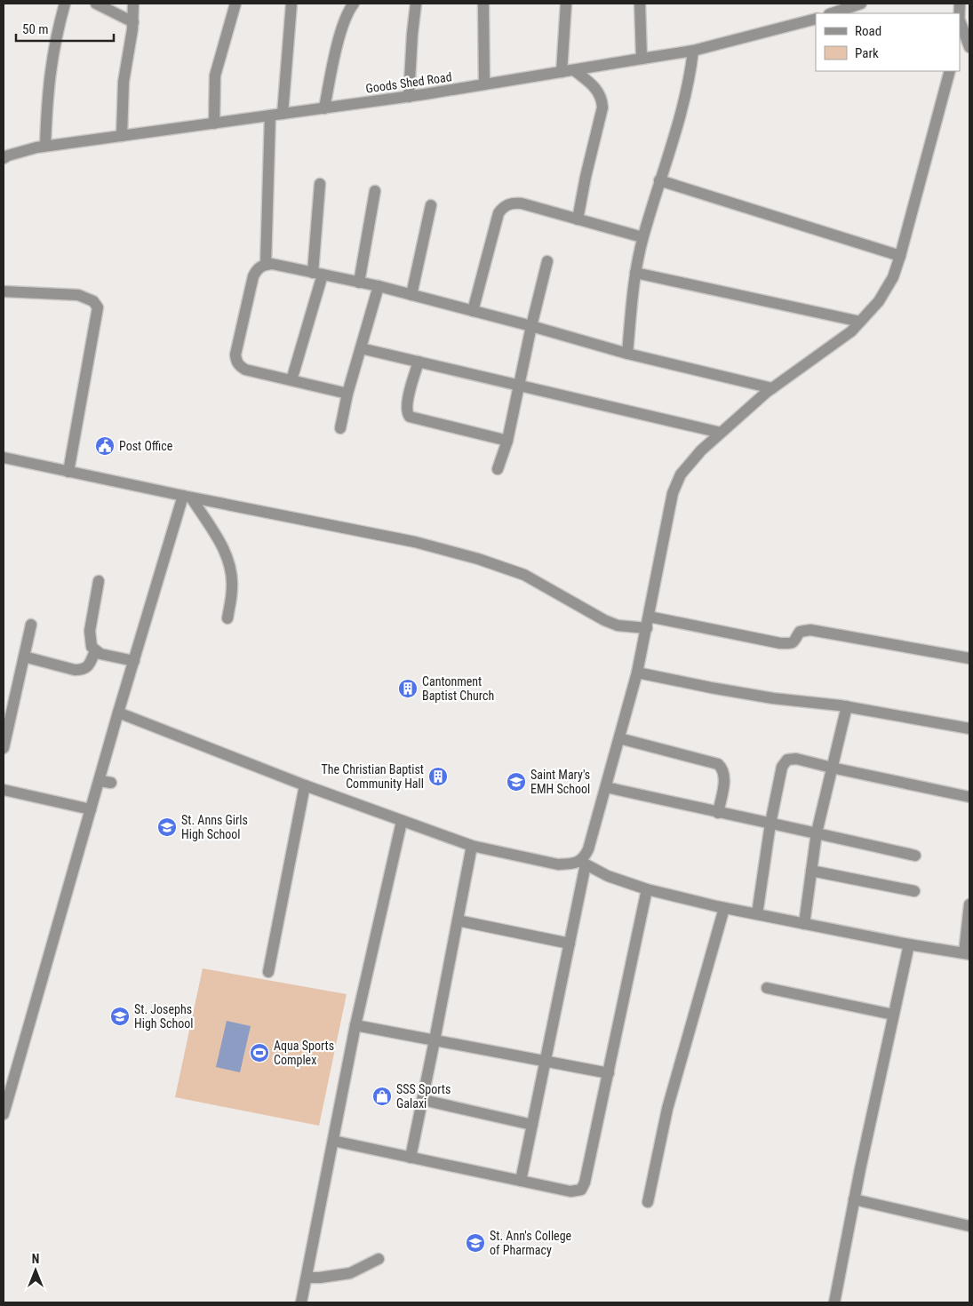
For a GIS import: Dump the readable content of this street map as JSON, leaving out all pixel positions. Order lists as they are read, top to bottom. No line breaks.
{"streets":{"street":["Goods Shed Road"]},"places":{"public building":["Post Office"],"building":["Cantonment Baptist Church","The Christian Baptist Community Hall"],"school or university":["Saint Mary's EMH School","St. Anns Girls High School","St. Josephs High School","St. Ann's College of Pharmacy"],"sports":["Aqua Sports Complex"],"shop":["SSS Sports Galaxi"]},"legend":["Road","Park"],"scale_bar":"50 m","north":"top"}
